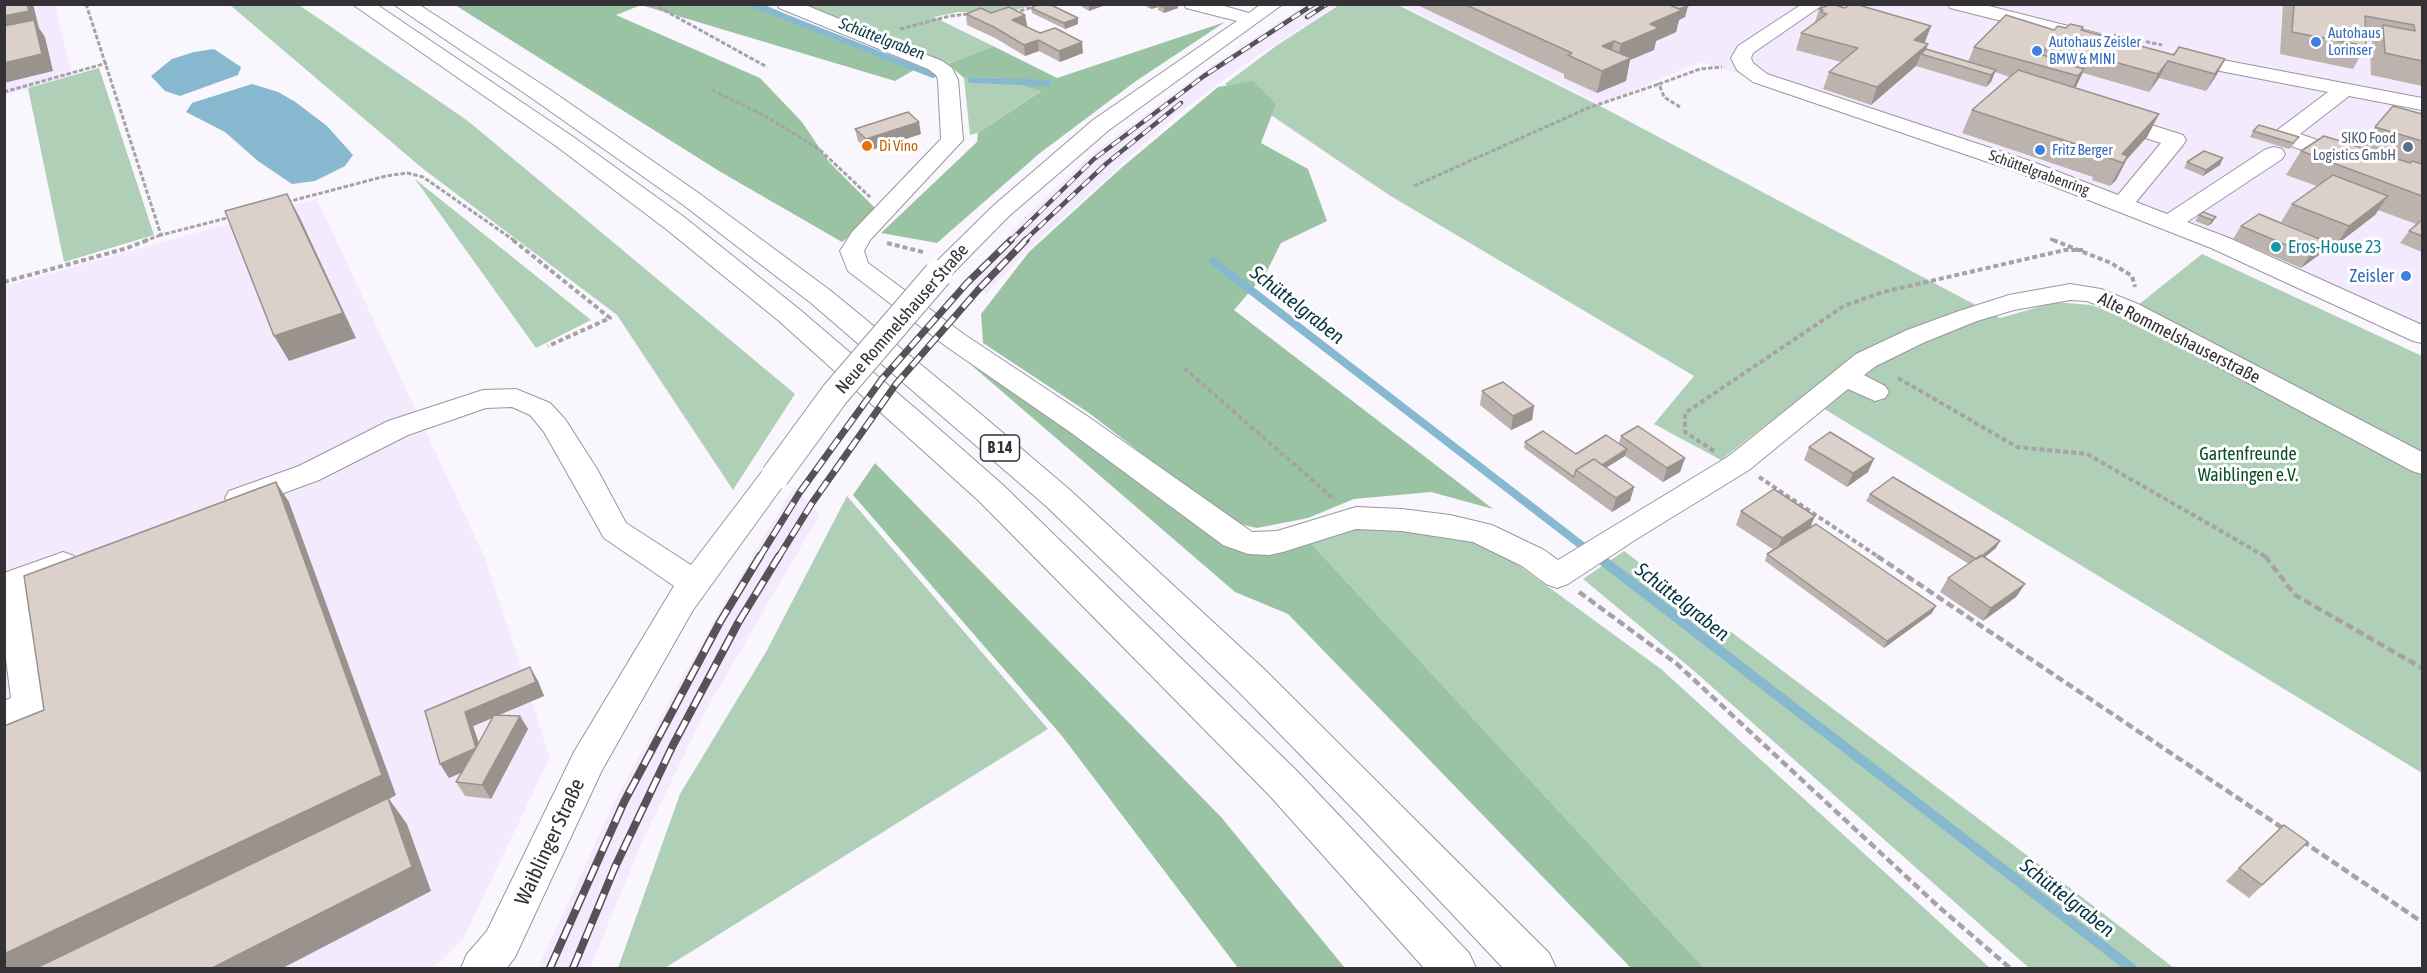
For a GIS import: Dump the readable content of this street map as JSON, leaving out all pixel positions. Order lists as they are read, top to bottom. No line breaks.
{"streets":{"highway":["B 14"],"street":["Schüttelgrabenring","Neue Rommelshauser Straße","Alte Rommelshauserstraße","Waiblinger Straße"]},"crossings":[["Neue Rommelshauser Straße","Waiblinger Straße"]],"water":["Schüttelgraben"],"parks":["Gartenfreunde Waiblingen e.V."],"places":["Autohaus Lorinser","Autohaus Zeisler BMW & MINI","Di Vino","SIKO Food Logistics GmbH","Fritz Berger","Eros-House 23","Zeisler"]}
